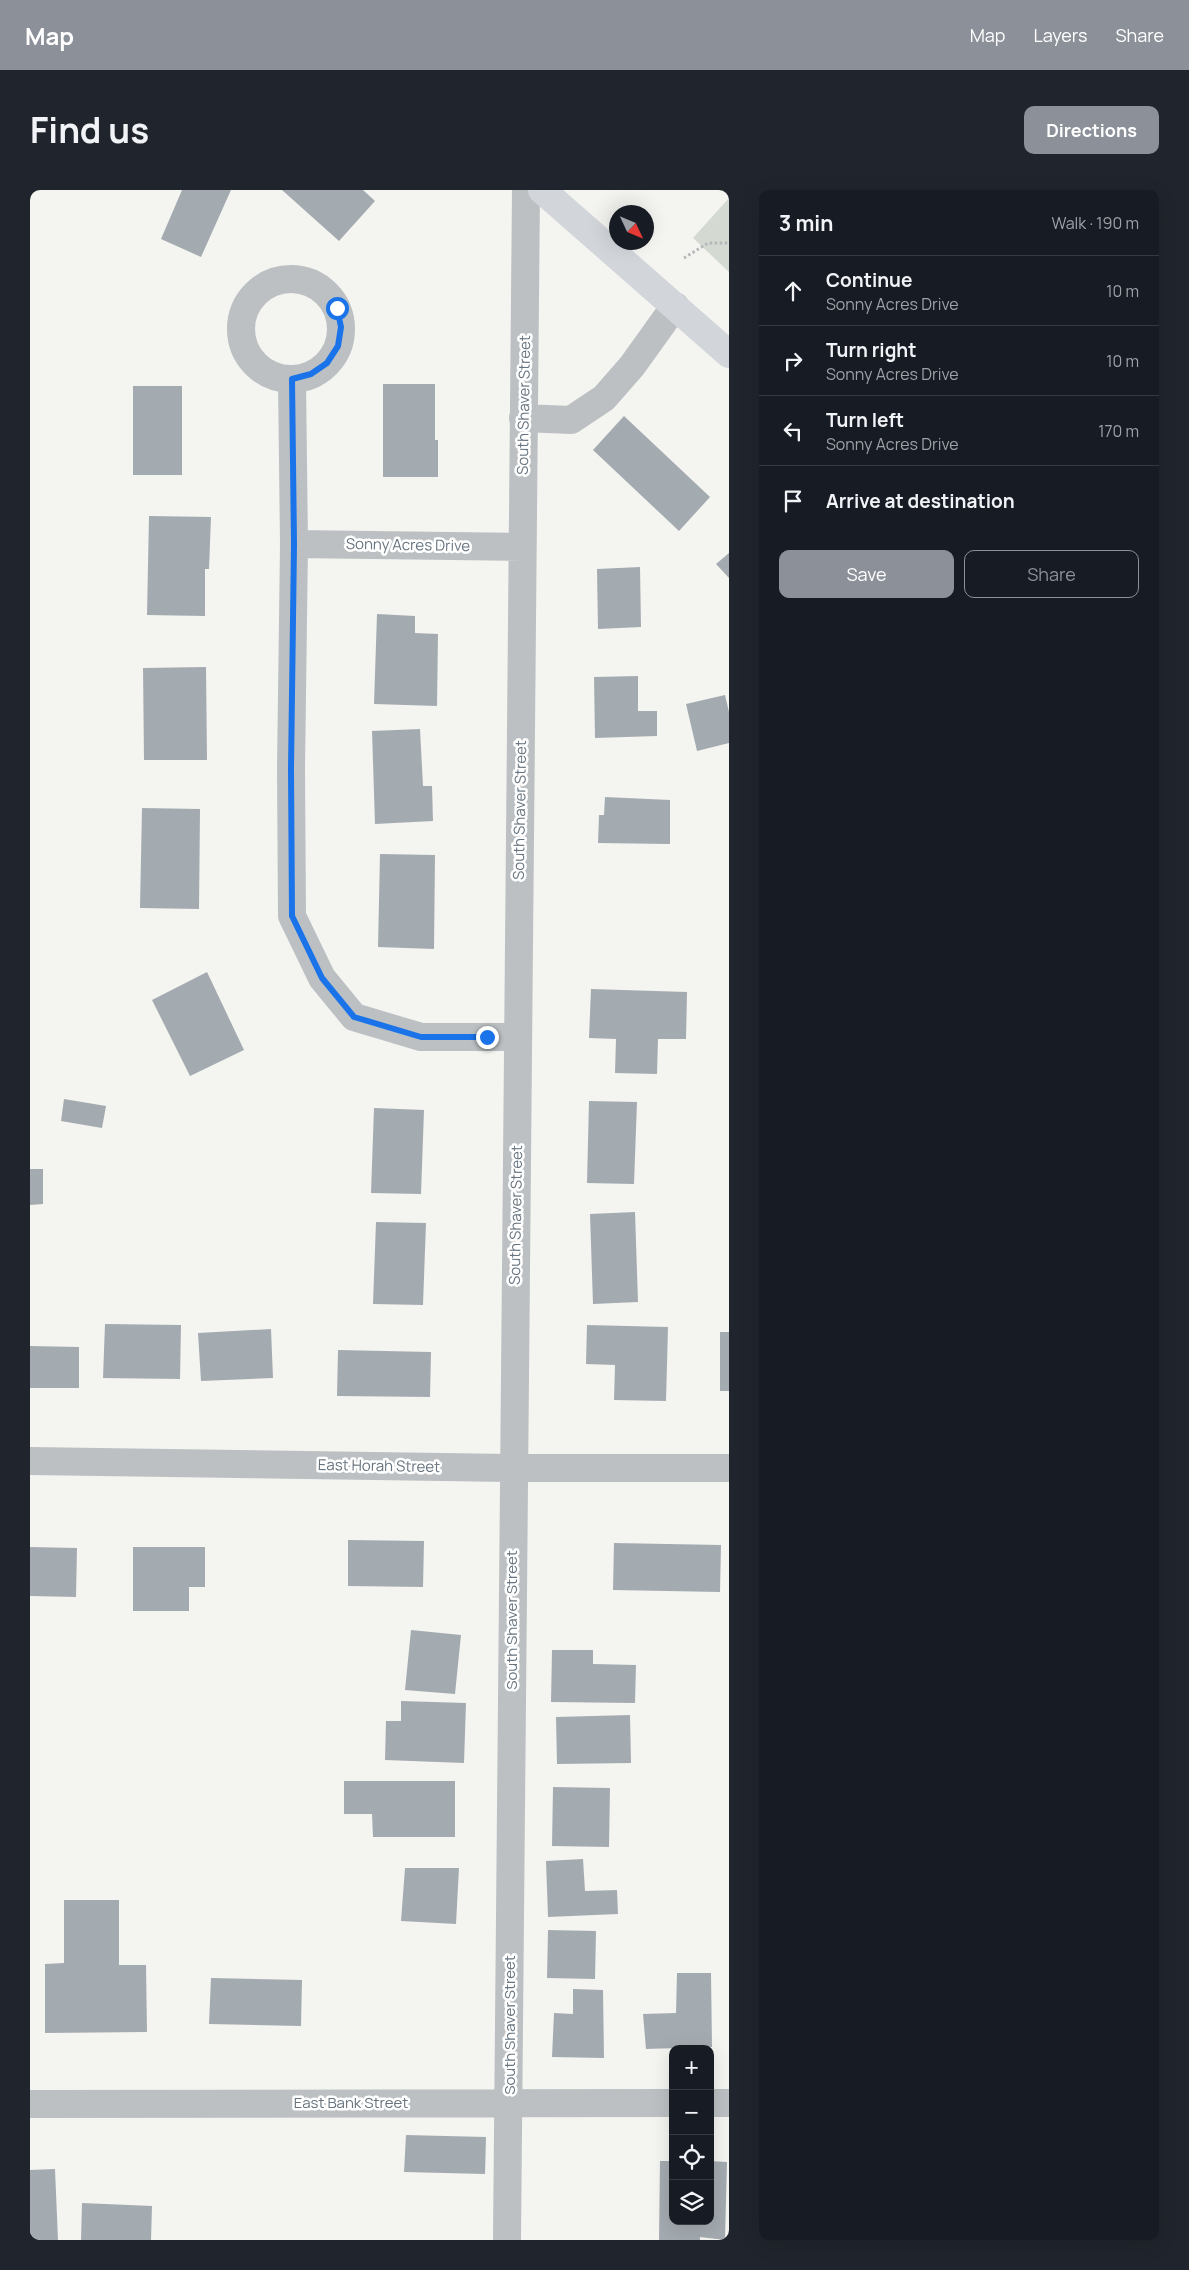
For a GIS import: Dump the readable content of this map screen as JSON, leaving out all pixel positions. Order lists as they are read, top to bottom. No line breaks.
{"streets":{"street":["South Shaver Street","Sonny Acres Drive","East Horah Street","East Bank Street"]},"crossings":[["South Shaver Street","Sonny Acres Drive"],["South Shaver Street","East Horah Street"],["South Shaver Street","East Bank Street"]],"north":"bottom right","page":{"header":"Map","nav":["Map","Layers","Share"],"title":"Find us","buttons":["Directions",["Save","Share"]],"heading":["3 min","Walk · 190 m"],"list":[["Continue","Sonny Acres Drive","10 m"],["Turn right","Sonny Acres Drive","10 m"],["Turn left","Sonny Acres Drive","170 m"],"Arrive at destination"],"map_buttons":["+","−"]}}
